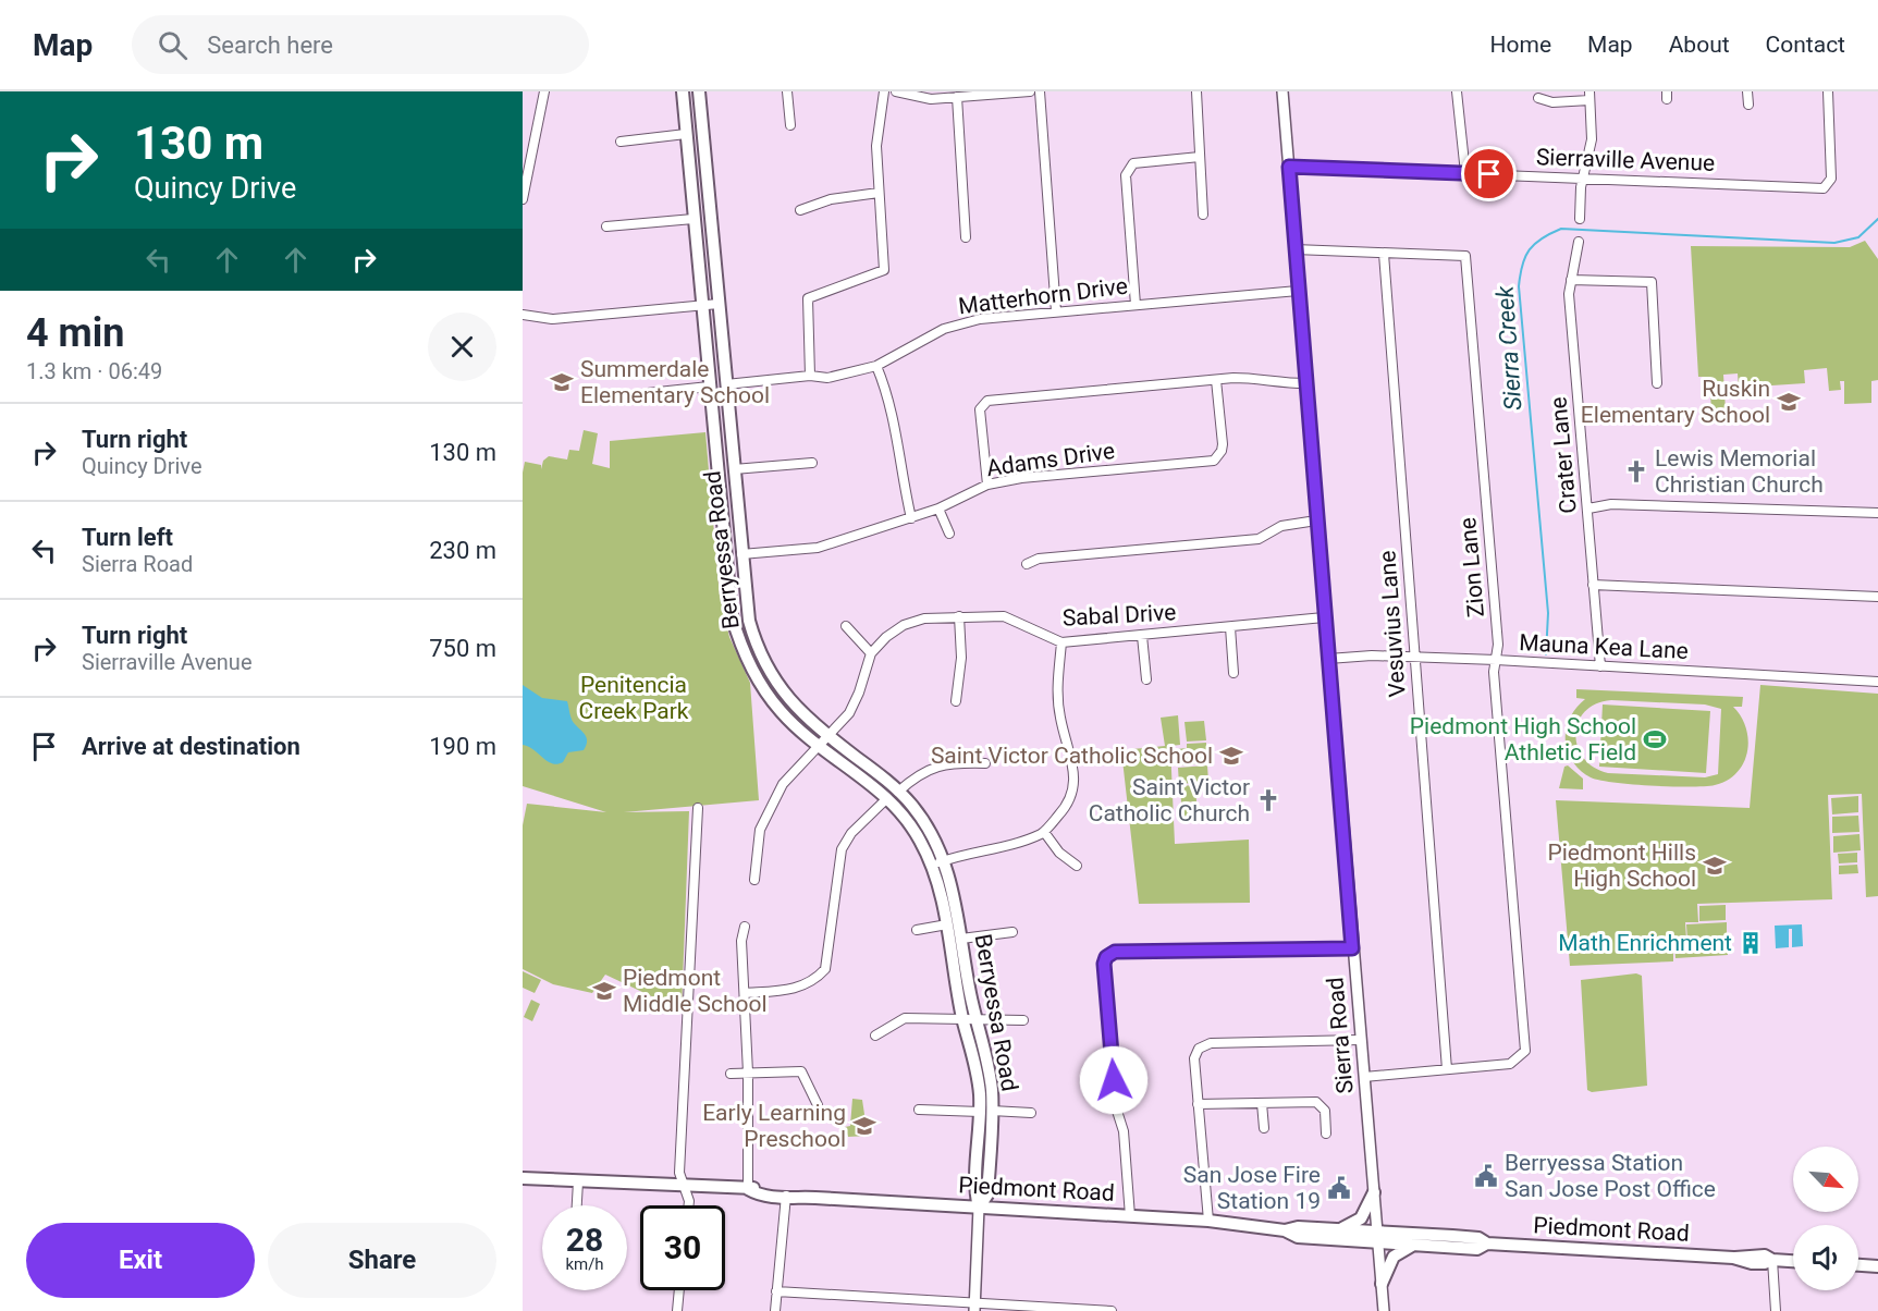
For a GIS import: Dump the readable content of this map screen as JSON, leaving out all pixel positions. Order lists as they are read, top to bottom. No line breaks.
{"streets":{"main road":["Berryessa Road","Piedmont Road"],"street":["Sierraville Avenue","Matterhorn Drive","Crater Lane","Adams Drive","Zion Lane","Sabal Drive","Vesuvius Lane","Mauna Kea Lane","Sierra Road"]},"crossings":[["Sierraville Avenue","Sierra Road"],["Matterhorn Drive","Berryessa Road"],["Matterhorn Drive","Sierra Road"],["Crater Lane","Mauna Kea Lane"],["Adams Drive","Berryessa Road"],["Berryessa Road","Sabal Drive"],["Berryessa Road","Piedmont Road"],["Zion Lane","Vesuvius Lane"],["Zion Lane","Mauna Kea Lane"],["Zion Lane","Sierra Road"],["Sabal Drive","Sierra Road"],["Vesuvius Lane","Mauna Kea Lane"],["Mauna Kea Lane","Sierra Road"],["Sierra Road","Piedmont Road"]],"water":["Sierra Creek"],"parks":["Penitencia Creek Park"],"places":{"school or university":["Summerdale Elementary School","Ruskin Elementary School","Saint Victor Catholic School","Piedmont Hills High School","Piedmont Middle School","Early Learning Preschool"],"church":["Lewis Memorial Christian Church","Saint Victor Catholic Church"],"sports":["Piedmont High School Athletic Field"],"building":["Math Enrichment"],"public building":["Berryessa Station San Jose Post Office","San Jose Fire Station 19"]},"north":"bottom right","page":{"header":"Map","search":"Search here","nav":["Home","Map","About","Contact"],"turn":["130 m","Quincy Drive"],"heading":["4 min","1.3 km · 06:49"],"list":[{"name":"Turn right","note":"Quincy Drive","value":"130 m"},{"name":"Turn left","note":"Sierra Road","value":"230 m"},{"name":"Turn right","note":"Sierraville Avenue","value":"750 m"},{"name":"Arrive at destination","value":"190 m"}],"speed":"28 km/h","limit":"30","buttons":["Exit","Share"]}}
